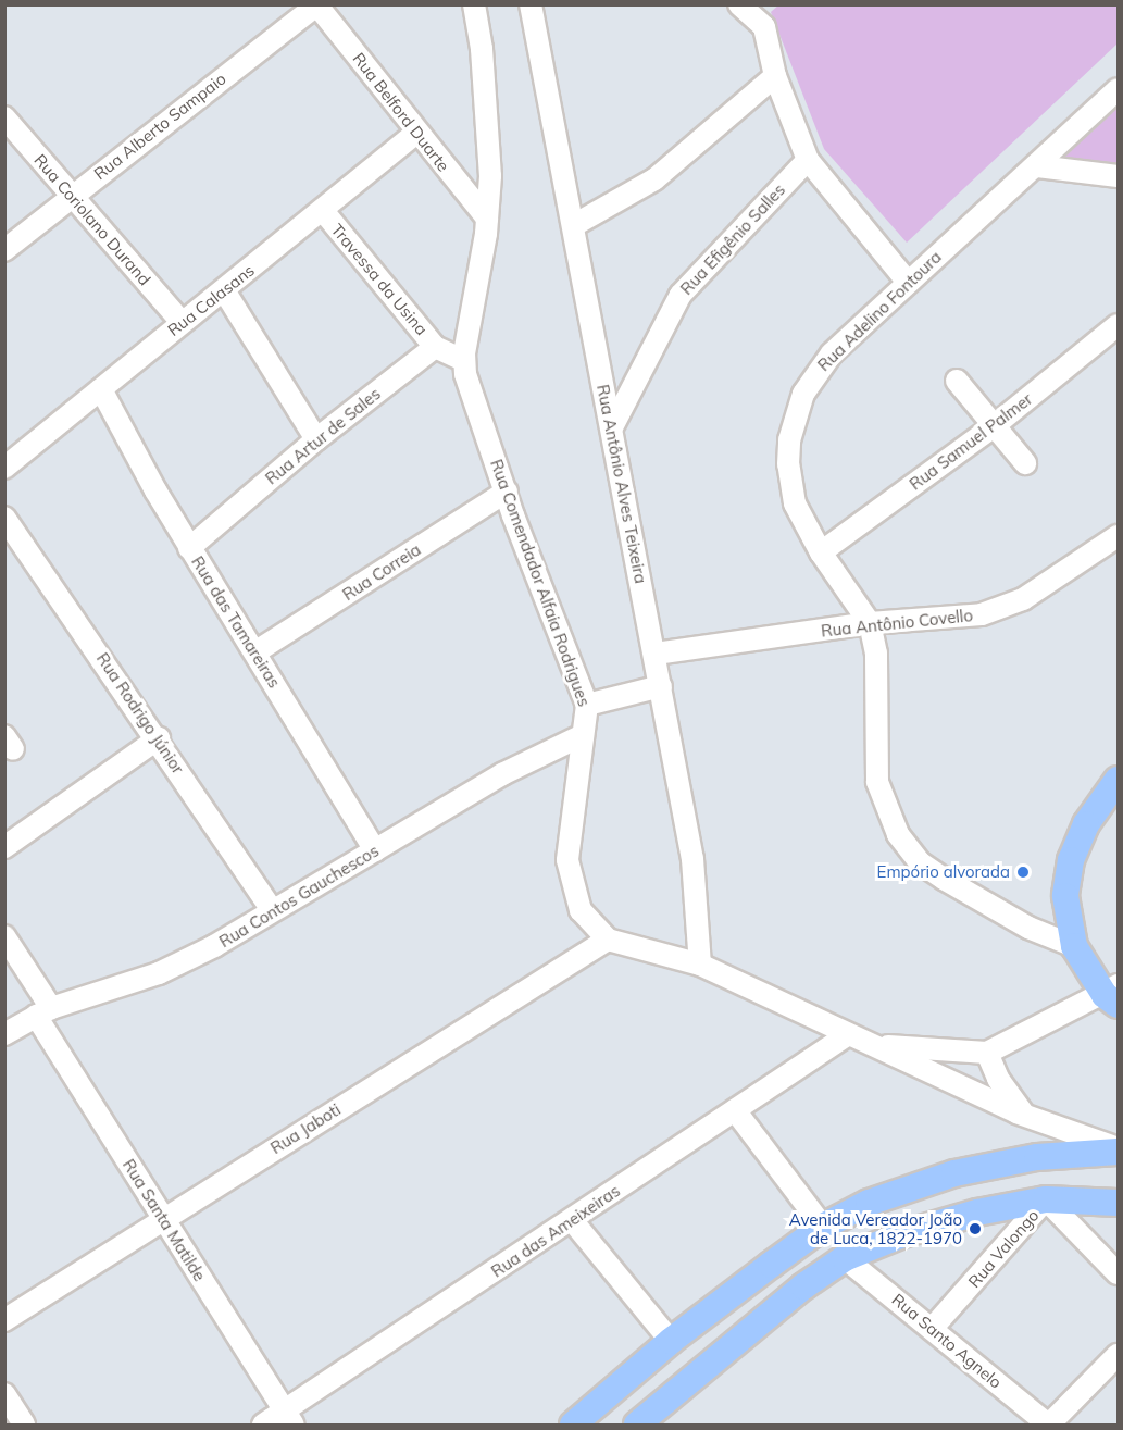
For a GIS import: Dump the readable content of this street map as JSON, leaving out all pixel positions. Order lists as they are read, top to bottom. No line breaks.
{"streets":{"street":["Rua Belford Duarte","Rua Alberto Sampaio","Rua Coriolano Durand","Rua Efigênio Salles","Travessa da Usina","Rua Calasans","Rua Adelino Fontoura","Rua Artur de Sales","Rua Samuel Palmer","Rua Antônio Alves Teixeira","Rua Correia","Rua Comendador Alfaia Rodrigues","Rua das Tamareiras","Rua Antônio Covello","Rua Rodrigo Júnior","Rua Contos Gauchescos","Rua Jaboti","Rua Santa Matilde","Rua das Ameixeiras","Rua Valongo","Rua Santo Agnelo"]},"crossings":[["Rua Belford Duarte","Rua Alberto Sampaio"],["Rua Belford Duarte","Rua Calasans"],["Rua Belford Duarte","Rua Comendador Alfaia Rodrigues"],["Rua Alberto Sampaio","Rua Coriolano Durand"],["Rua Coriolano Durand","Rua Calasans"],["Rua Efigênio Salles","Rua Antônio Alves Teixeira"],["Travessa da Usina","Rua Calasans"],["Travessa da Usina","Rua Artur de Sales"],["Rua Calasans","Rua das Tamareiras"],["Rua Adelino Fontoura","Rua Samuel Palmer"],["Rua Adelino Fontoura","Rua Antônio Covello"],["Rua Artur de Sales","Rua das Tamareiras"],["Rua Antônio Alves Teixeira","Rua Antônio Covello"],["Rua Correia","Rua Comendador Alfaia Rodrigues"],["Rua Correia","Rua das Tamareiras"],["Rua Comendador Alfaia Rodrigues","Rua Contos Gauchescos"],["Rua Comendador Alfaia Rodrigues","Rua Jaboti"],["Rua das Tamareiras","Rua Contos Gauchescos"],["Rua Rodrigo Júnior","Rua Contos Gauchescos"],["Rua Contos Gauchescos","Rua Santa Matilde"],["Rua Jaboti","Rua Santa Matilde"],["Rua Santa Matilde","Rua das Ameixeiras"],["Rua Valongo","Rua Santo Agnelo"]],"places":["Empório alvorada","Avenida Vereador João de Luca, 1822-1970"]}
